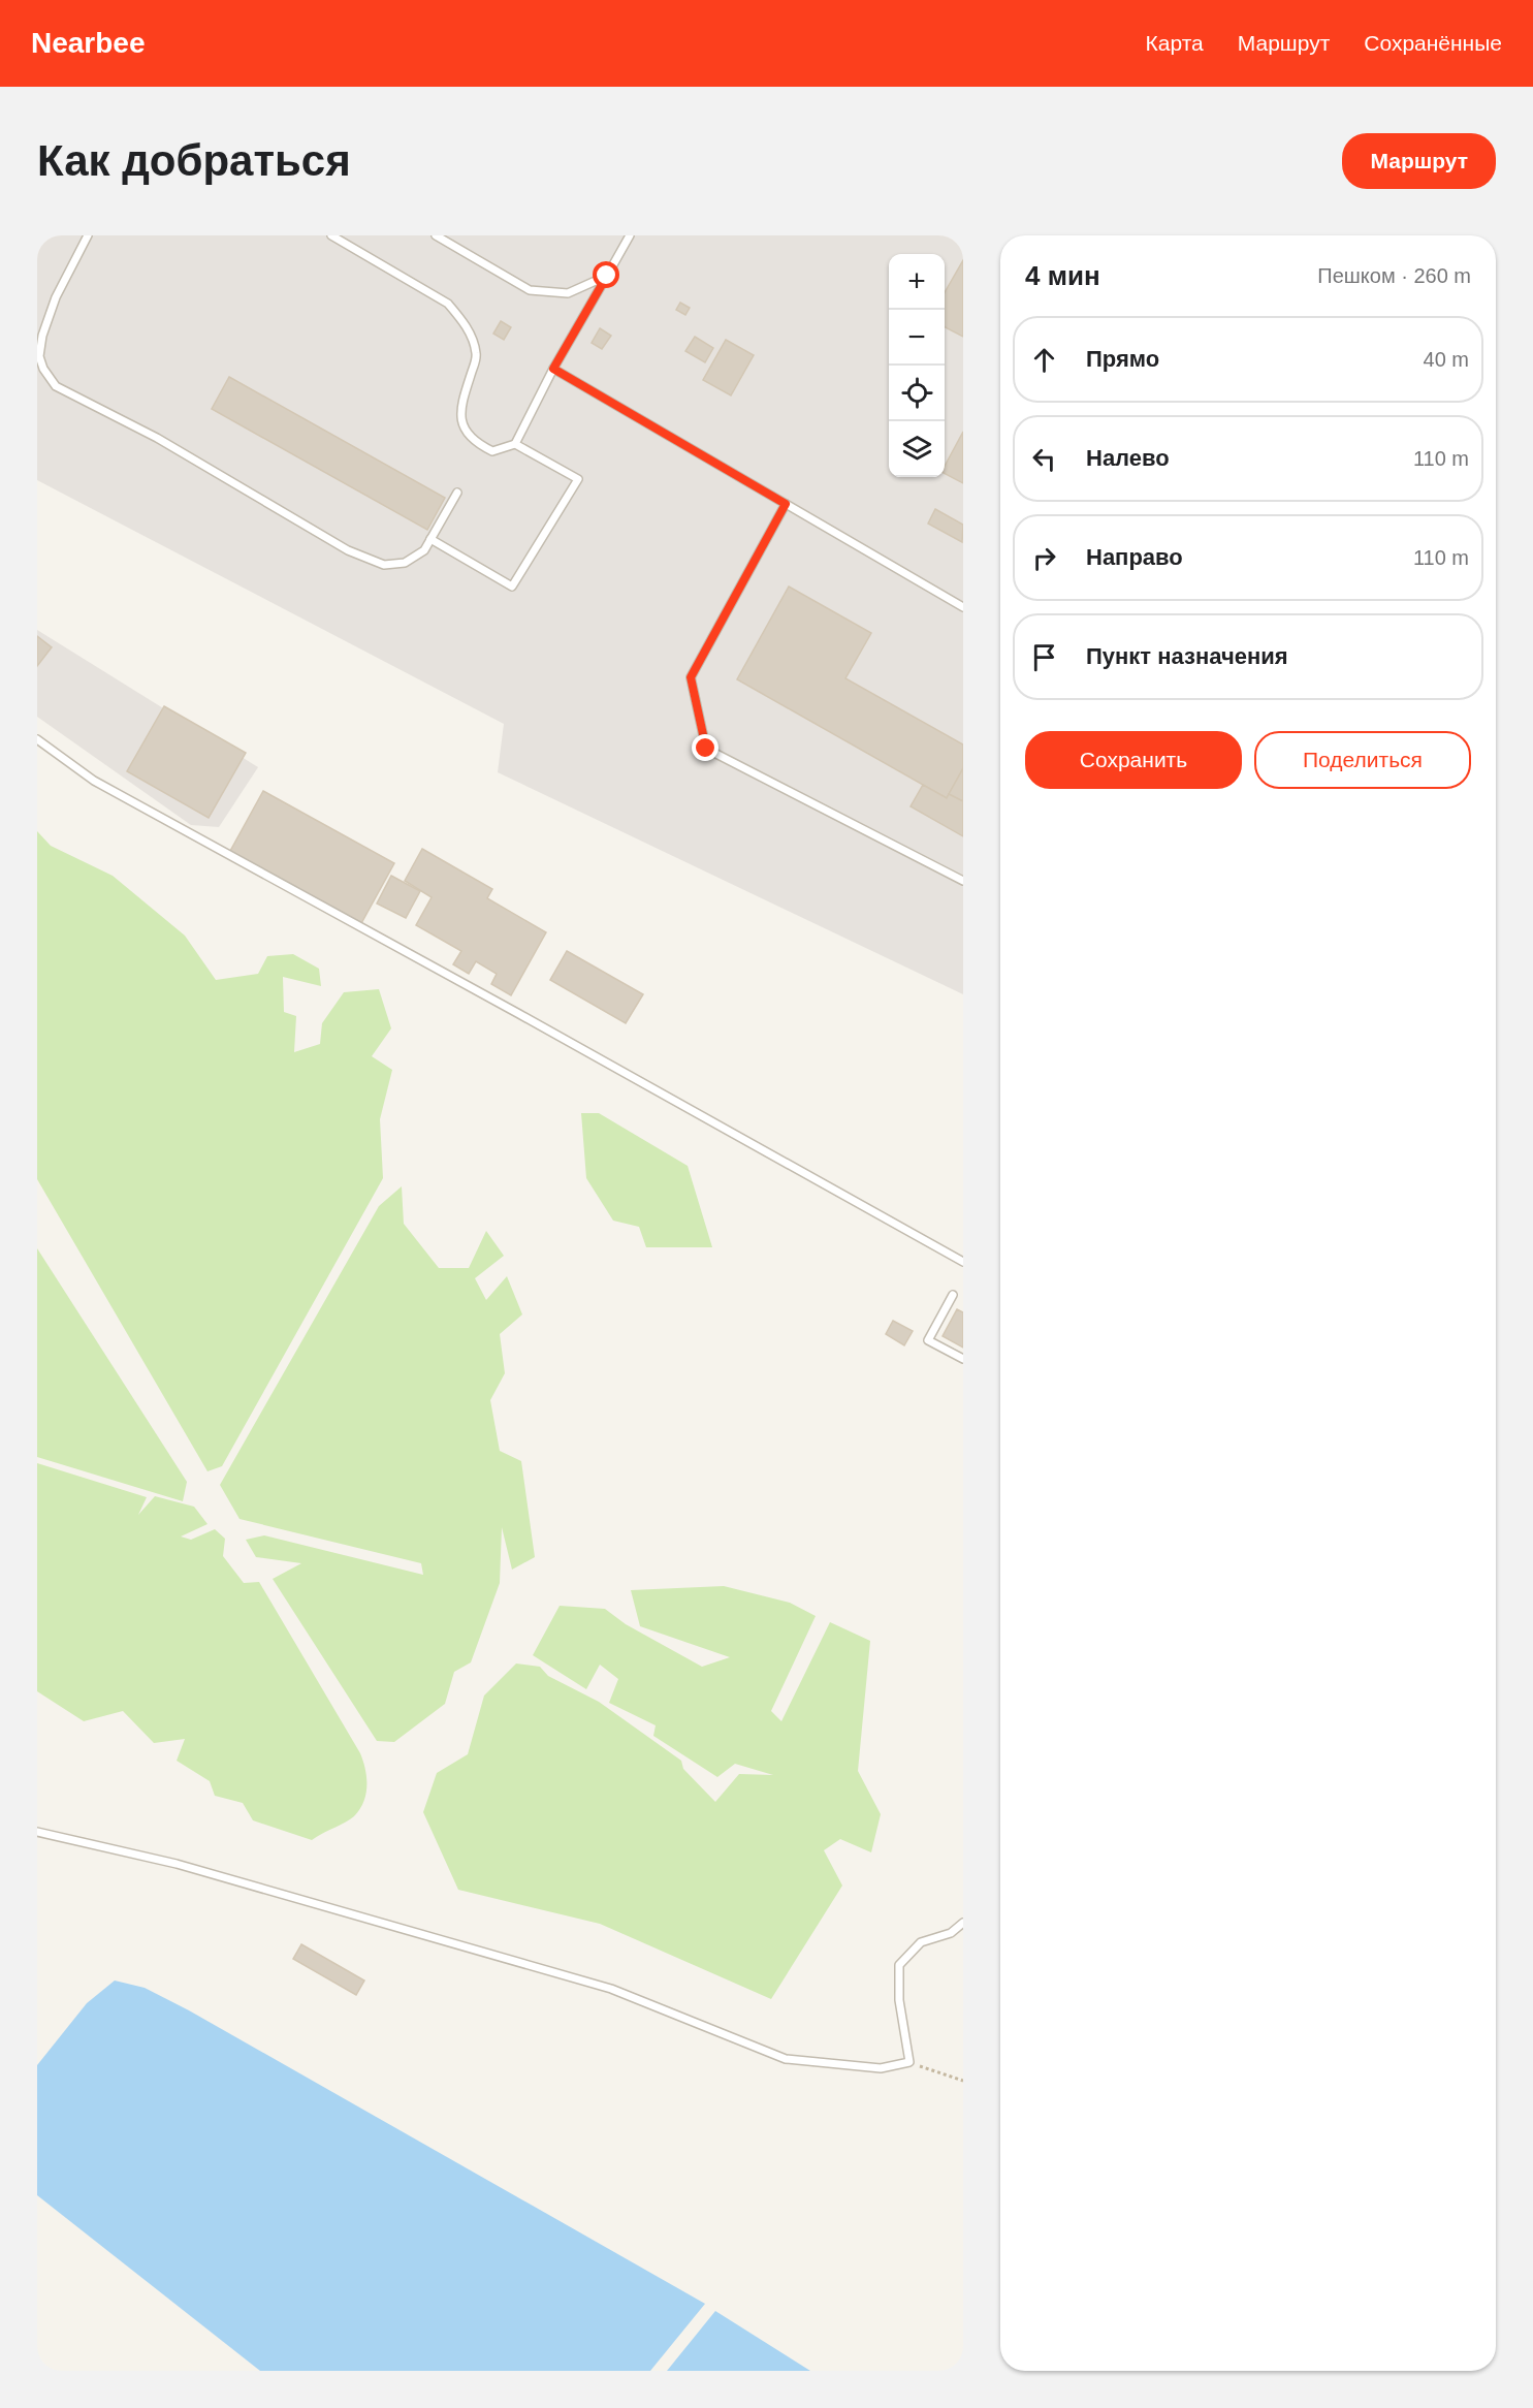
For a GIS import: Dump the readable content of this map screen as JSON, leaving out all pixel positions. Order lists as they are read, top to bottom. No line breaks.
{"page":{"header":"Nearbee","nav":["Карта","Маршрут","Сохранённые"],"buttons":["Маршрут",["Сохранить","Поделиться"]],"title":"Как добраться","heading":["4 мин","Пешком · 260 m"],"map_buttons":["+","−"],"list":[["Прямо","40 m"],["Налево","110 m"],["Направо","110 m"],"Пункт назначения"]}}
